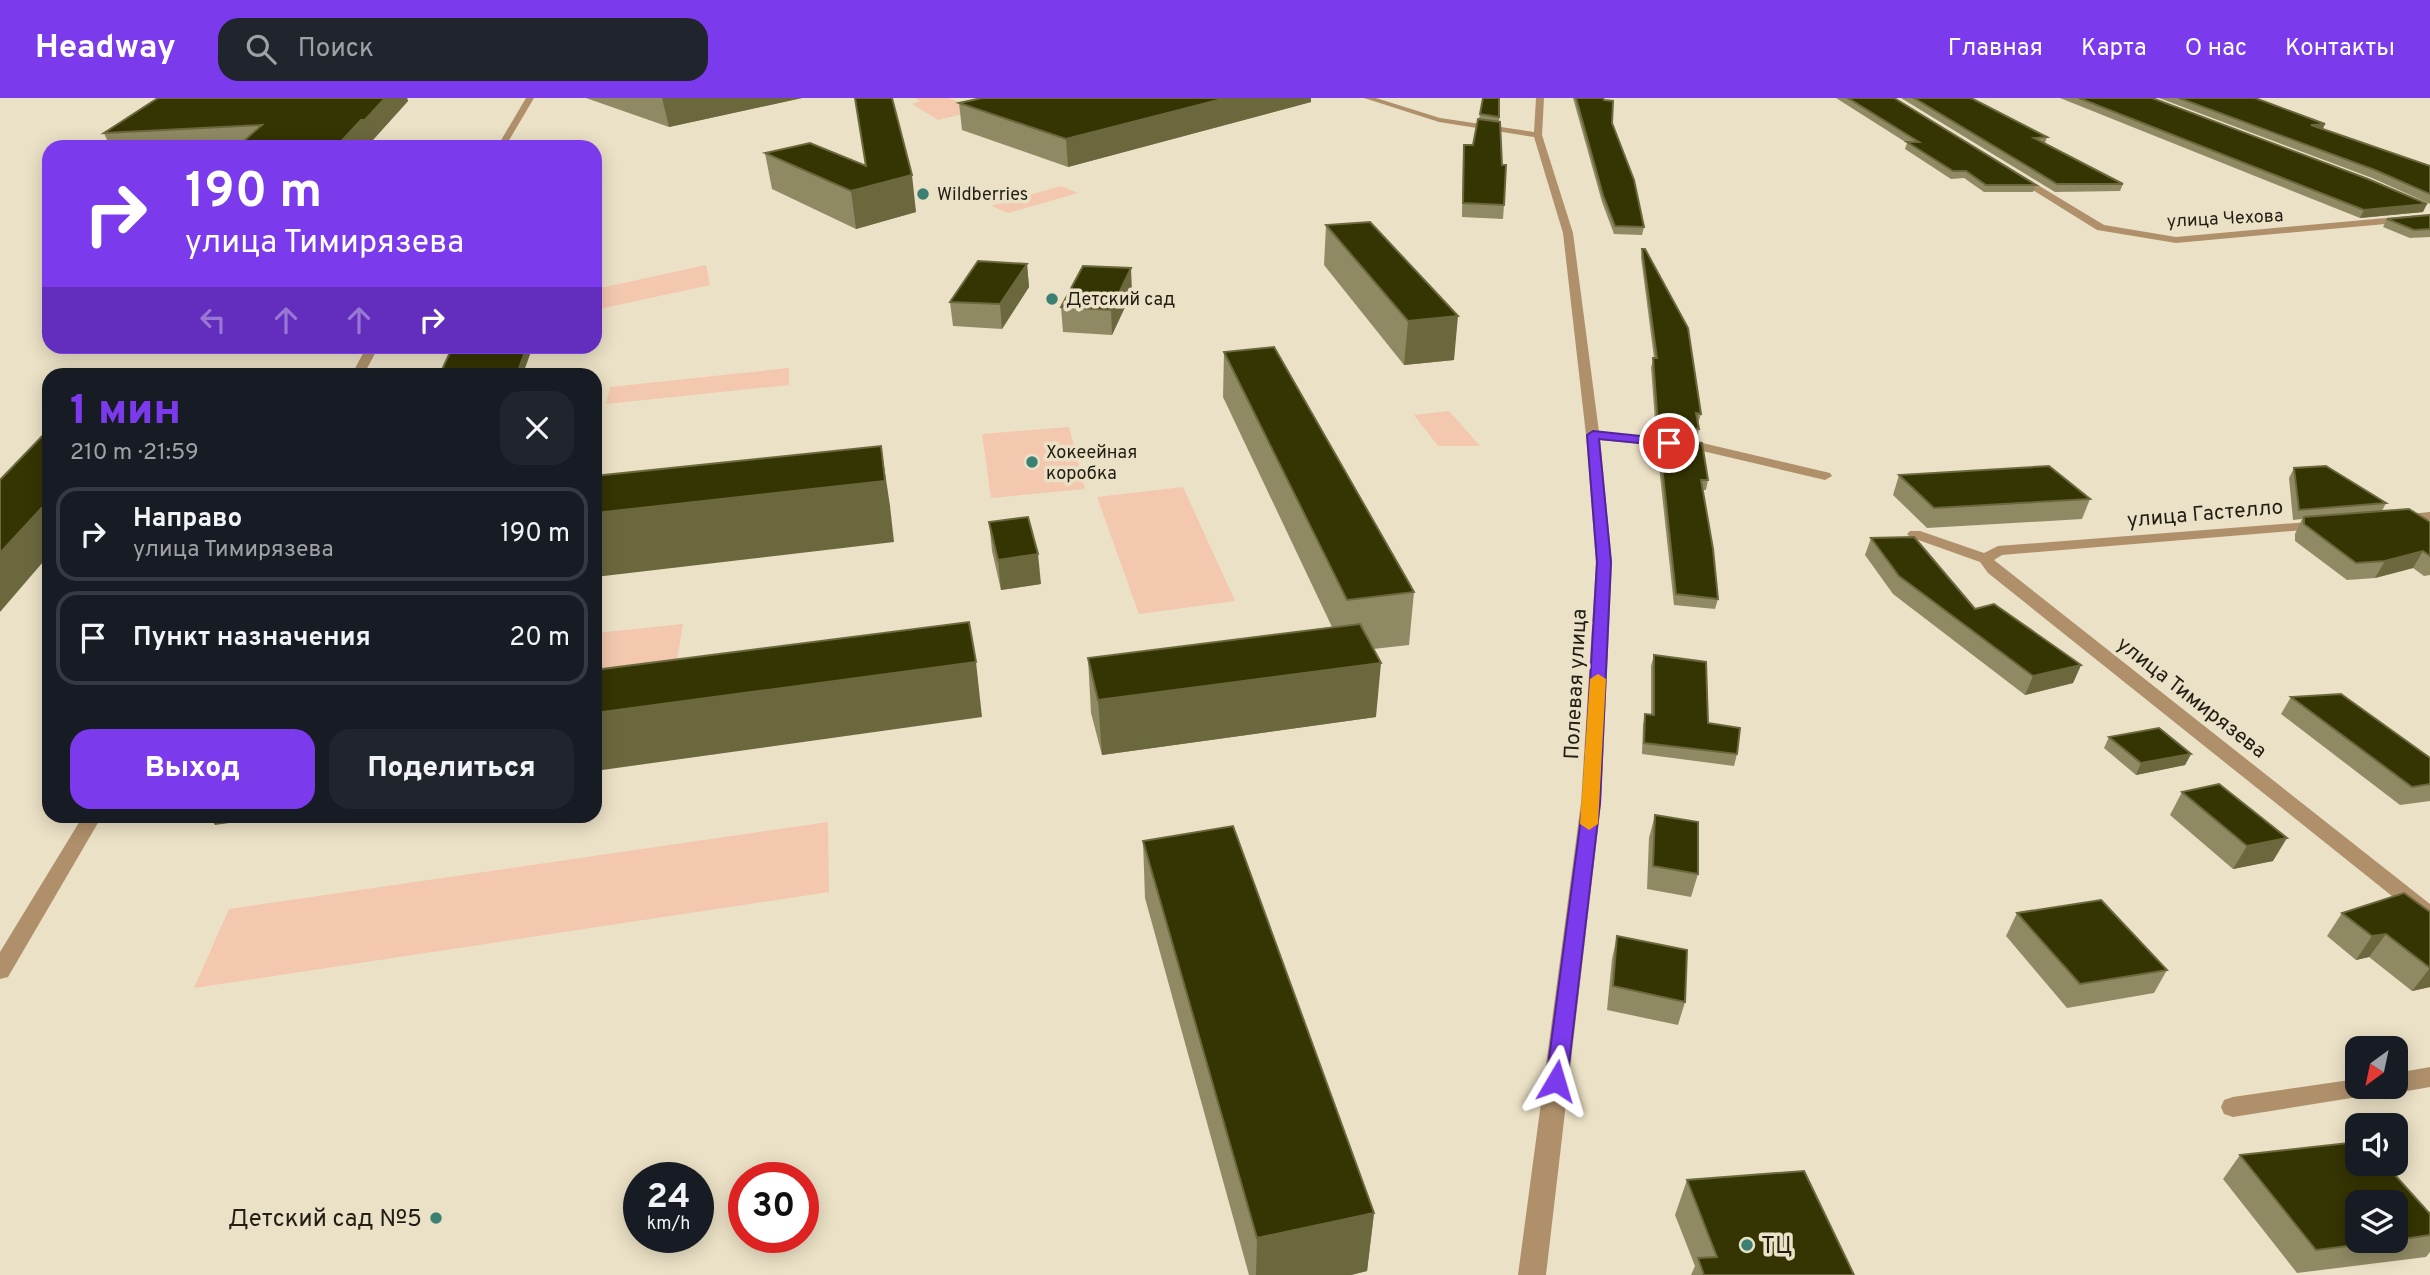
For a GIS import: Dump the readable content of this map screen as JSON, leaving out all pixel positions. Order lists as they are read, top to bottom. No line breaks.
{"streets":{"street":["улица Чехова","улица Гастелло","Полевая улица","улица Тимирязева"]},"crossings":[["улица Гастелло","улица Тимирязева"]],"places":["Wildberries","Детский сад","Хокеейная коробка","Детский сад №5","ТЦ"],"north":"bottom left","page":{"header":"Headway","search":"Поиск","nav":["Главная","Карта","О нас","Контакты"],"turn":["190 m","улица Тимирязева"],"heading":["1 мин","210 m · 21:59"],"list":[{"name":"Направо","note":"улица Тимирязева","value":"190 m"},{"name":"Пункт назначения","value":"20 m"}],"buttons":["Выход","Поделиться"],"speed":"24 km/h","limit":"30"}}
